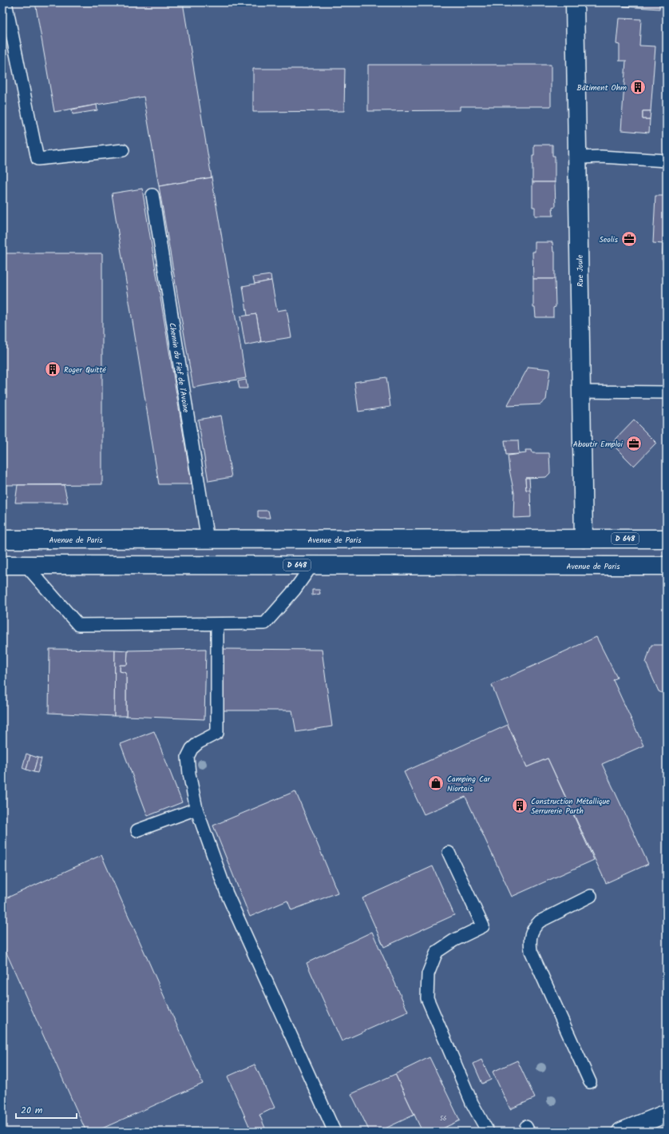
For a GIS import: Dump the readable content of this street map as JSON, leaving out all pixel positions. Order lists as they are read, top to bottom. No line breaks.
{"streets":{"main road":["Rue Joule","D 648","Avenue de Paris"],"lane":["Chemin du Fief de l'Avoine"]},"crossings":[["Rue Joule","Avenue de Paris"],["Chemin du Fief de l'Avoine","Avenue de Paris"]],"places":{"building":["Bâtiment Ohm","Roger Quitté","Construction Métallique Serrurerie Parth"],"office":["Seolis","Aboutir Emploi"],"shop":["Camping Car Niortais"]},"house_numbers":["56"],"scale_bar":"20 m"}
